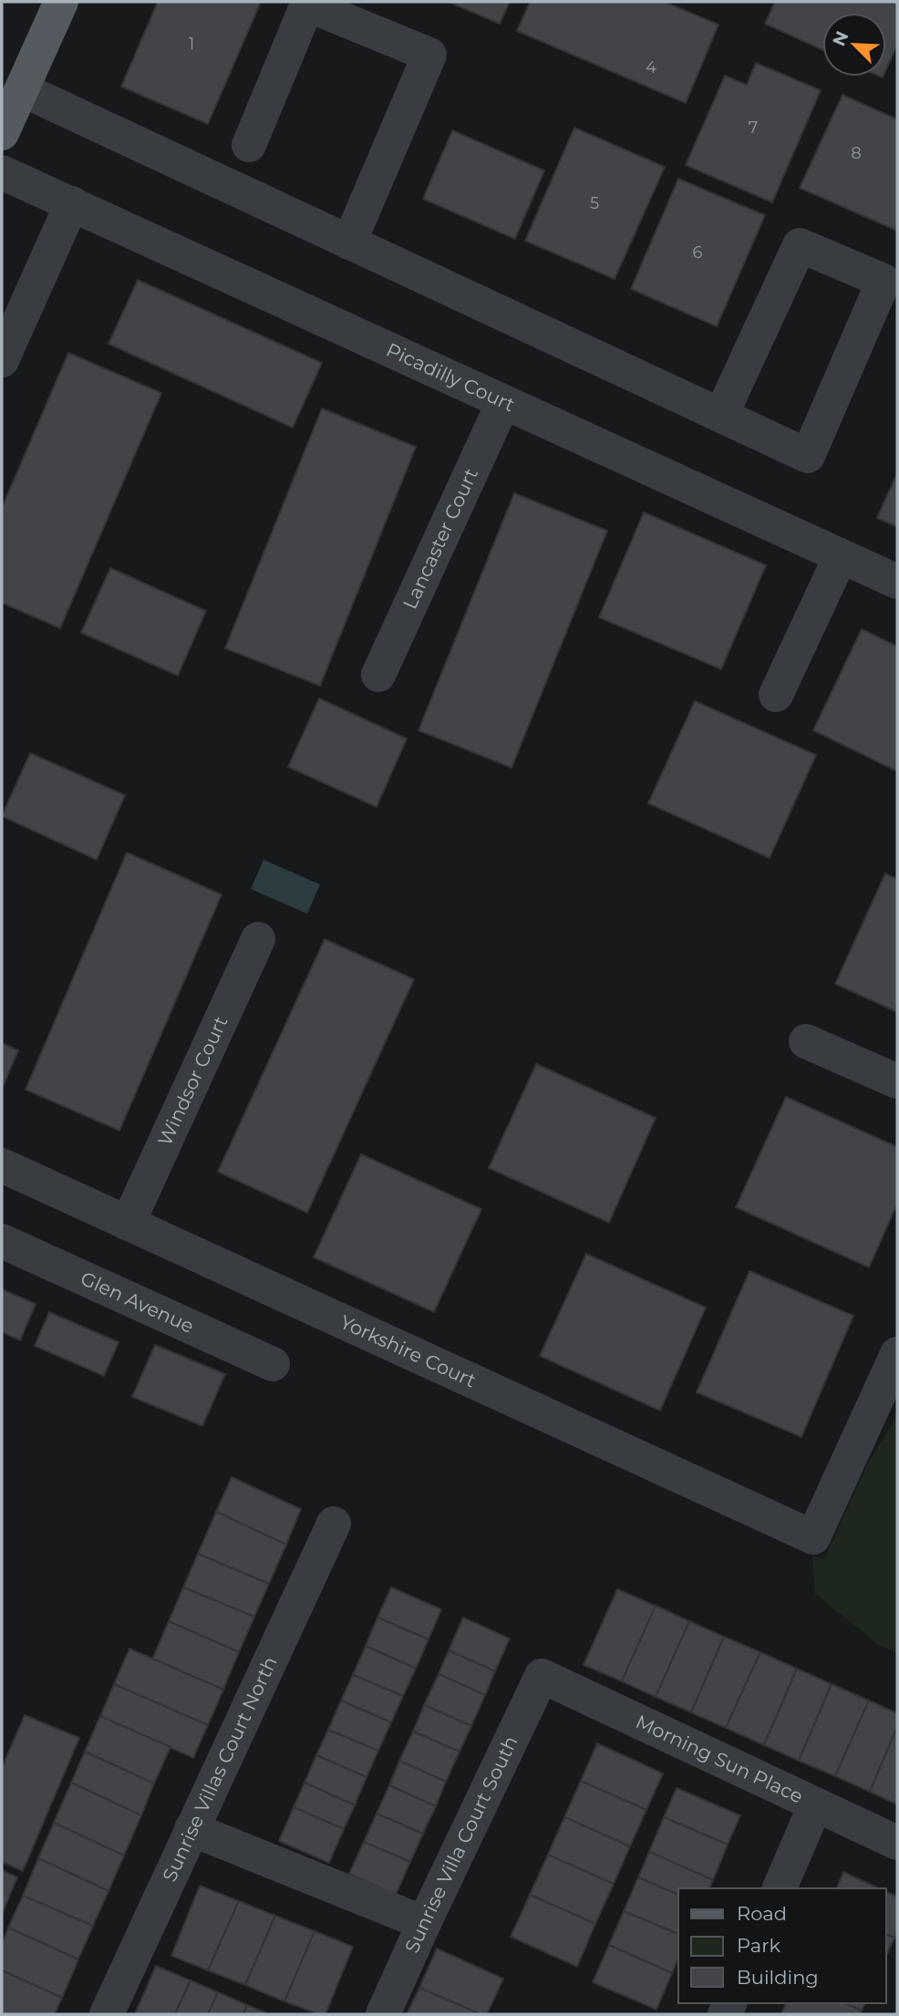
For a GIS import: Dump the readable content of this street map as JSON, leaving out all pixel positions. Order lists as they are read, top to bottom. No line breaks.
{"streets":{"street":["Picadilly Court","Lancaster Court","Windsor Court","Glen Avenue","Yorkshire Court","Morning Sun Place","Sunrise Villas Court North","Sunrise Villa Court South"]},"crossings":[["Picadilly Court","Lancaster Court"],["Windsor Court","Yorkshire Court"],["Morning Sun Place","Sunrise Villa Court South"]],"house_numbers":["1","4","7","8","5","6"],"legend":["Road","Park","Building"],"north":"top left"}
